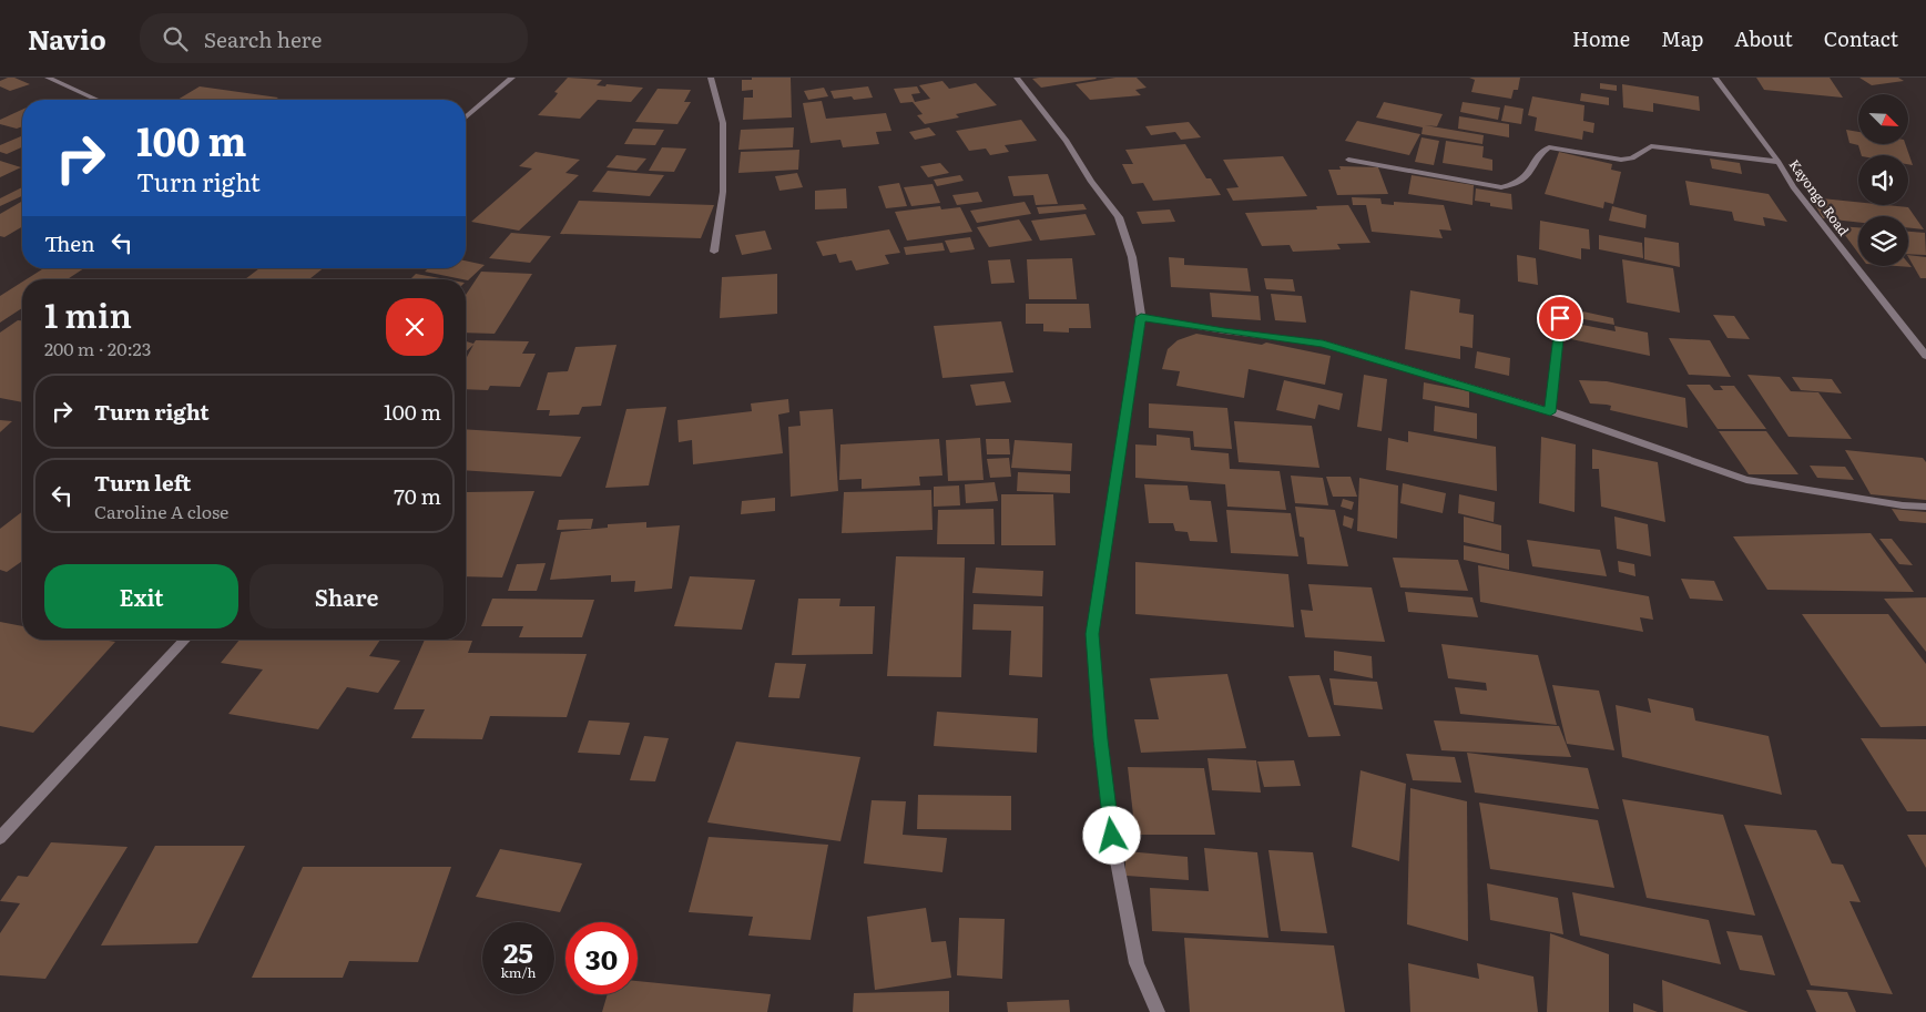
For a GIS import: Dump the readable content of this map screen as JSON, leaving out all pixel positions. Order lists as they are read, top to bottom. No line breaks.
{"streets":{"street":["Kayongo Road"]},"north":"bottom right","page":{"header":"Navio","search":"Search here","nav":["Home","Map","About","Contact"],"turn":["100 m","Turn right"],"then":"Then","heading":["1 min","200 m · 20:23"],"list":[{"name":"Turn right","value":"100 m"},{"name":"Turn left","note":"Caroline A close","value":"70 m"}],"buttons":["Exit","Share"],"speed":"25 km/h","limit":"30"}}
